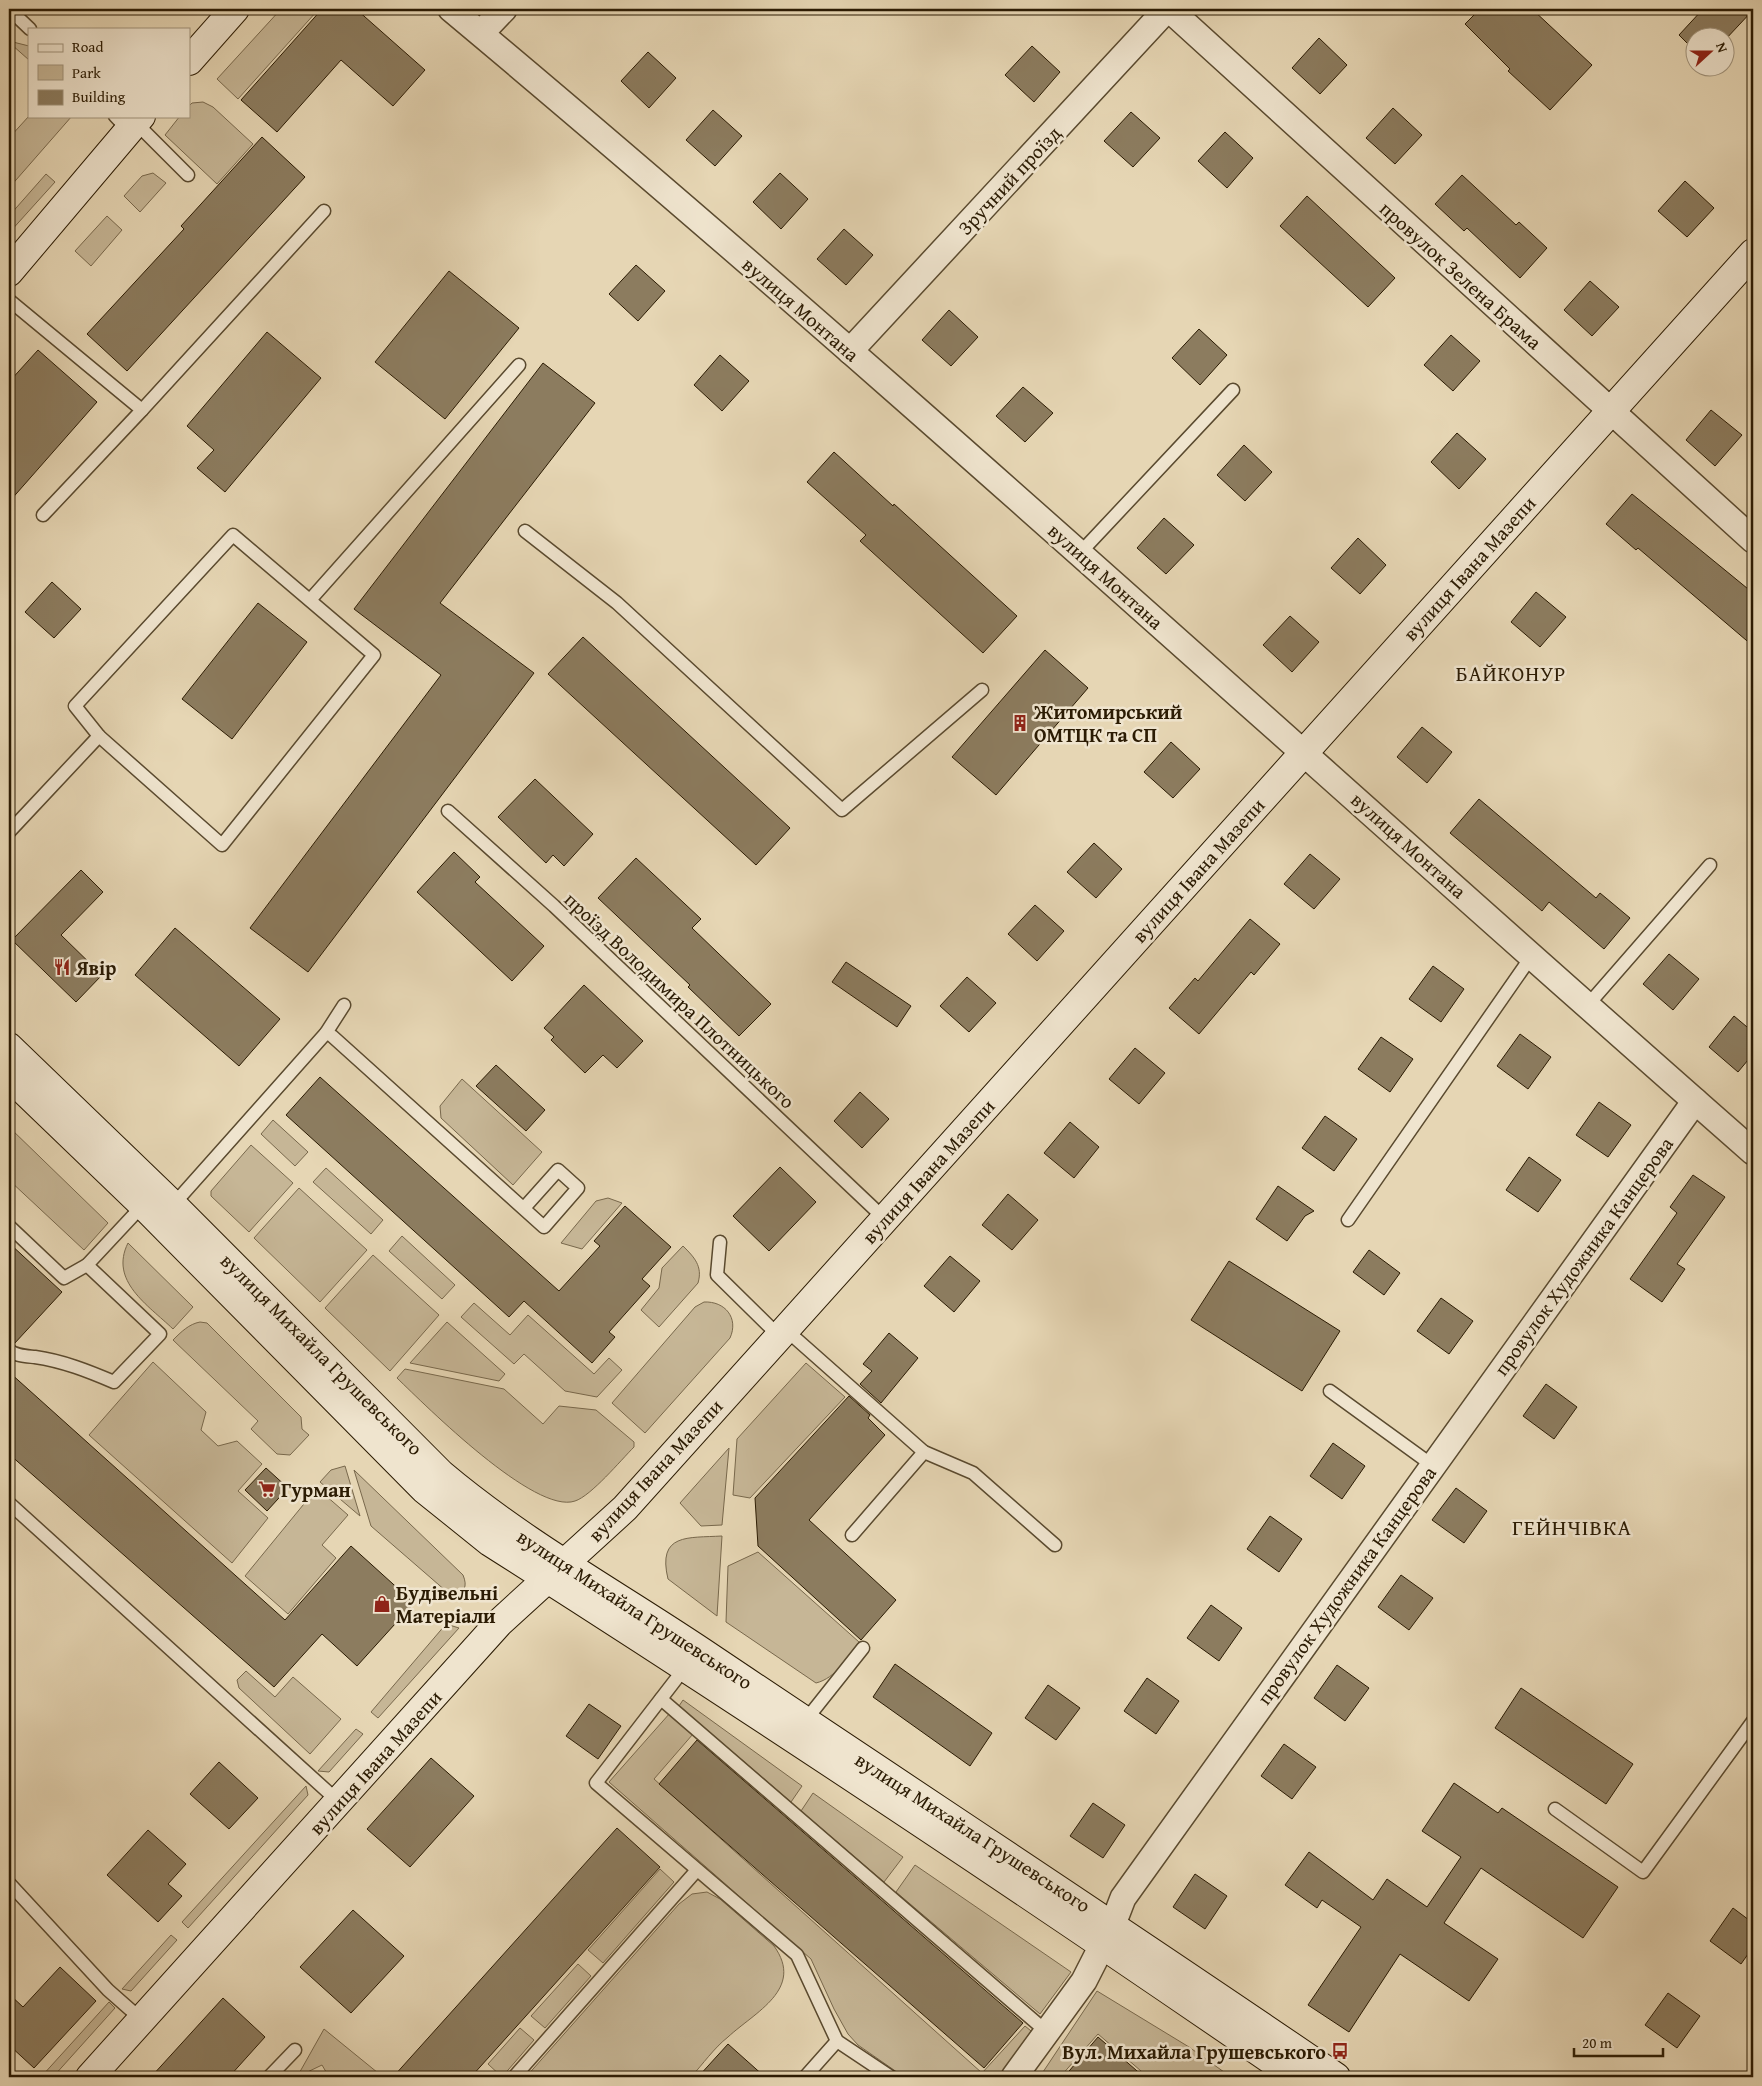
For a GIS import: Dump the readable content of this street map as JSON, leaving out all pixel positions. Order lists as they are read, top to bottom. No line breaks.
{"streets":{"main road":["вулиця Івана Мазепи","вулиця Михайла Грушевського"],"street":["Зручний проїзд","провулок Зелена Брама","вулиця Монтана","провулок Художника Канцерова"],"lane":["проїзд Володимира Плотницького"]},"crossings":[["Зручний проїзд","провулок Зелена Брама"],["Зручний проїзд","вулиця Монтана"],["провулок Зелена Брама","вулиця Івана Мазепи"],["вулиця Монтана","вулиця Івана Мазепи"],["вулиця Монтана","провулок Художника Канцерова"],["вулиця Івана Мазепи","проїзд Володимира Плотницького"],["вулиця Івана Мазепи","вулиця Михайла Грушевського"],["провулок Художника Канцерова","вулиця Михайла Грушевського"]],"districts":["БАЙКОНУР","ГЕЙНЧІВКА"],"places":{"building":["Житомирський ОМТЦК та СП"],"restaurant":["Явір"],"supermarket":["Гурман"],"shop":["Будівельні Матеріали"],"bus stop":["Вул. Михайла Грушевського"]},"legend":["Road","Park","Building"],"scale_bar":"20 m","north":"right"}
